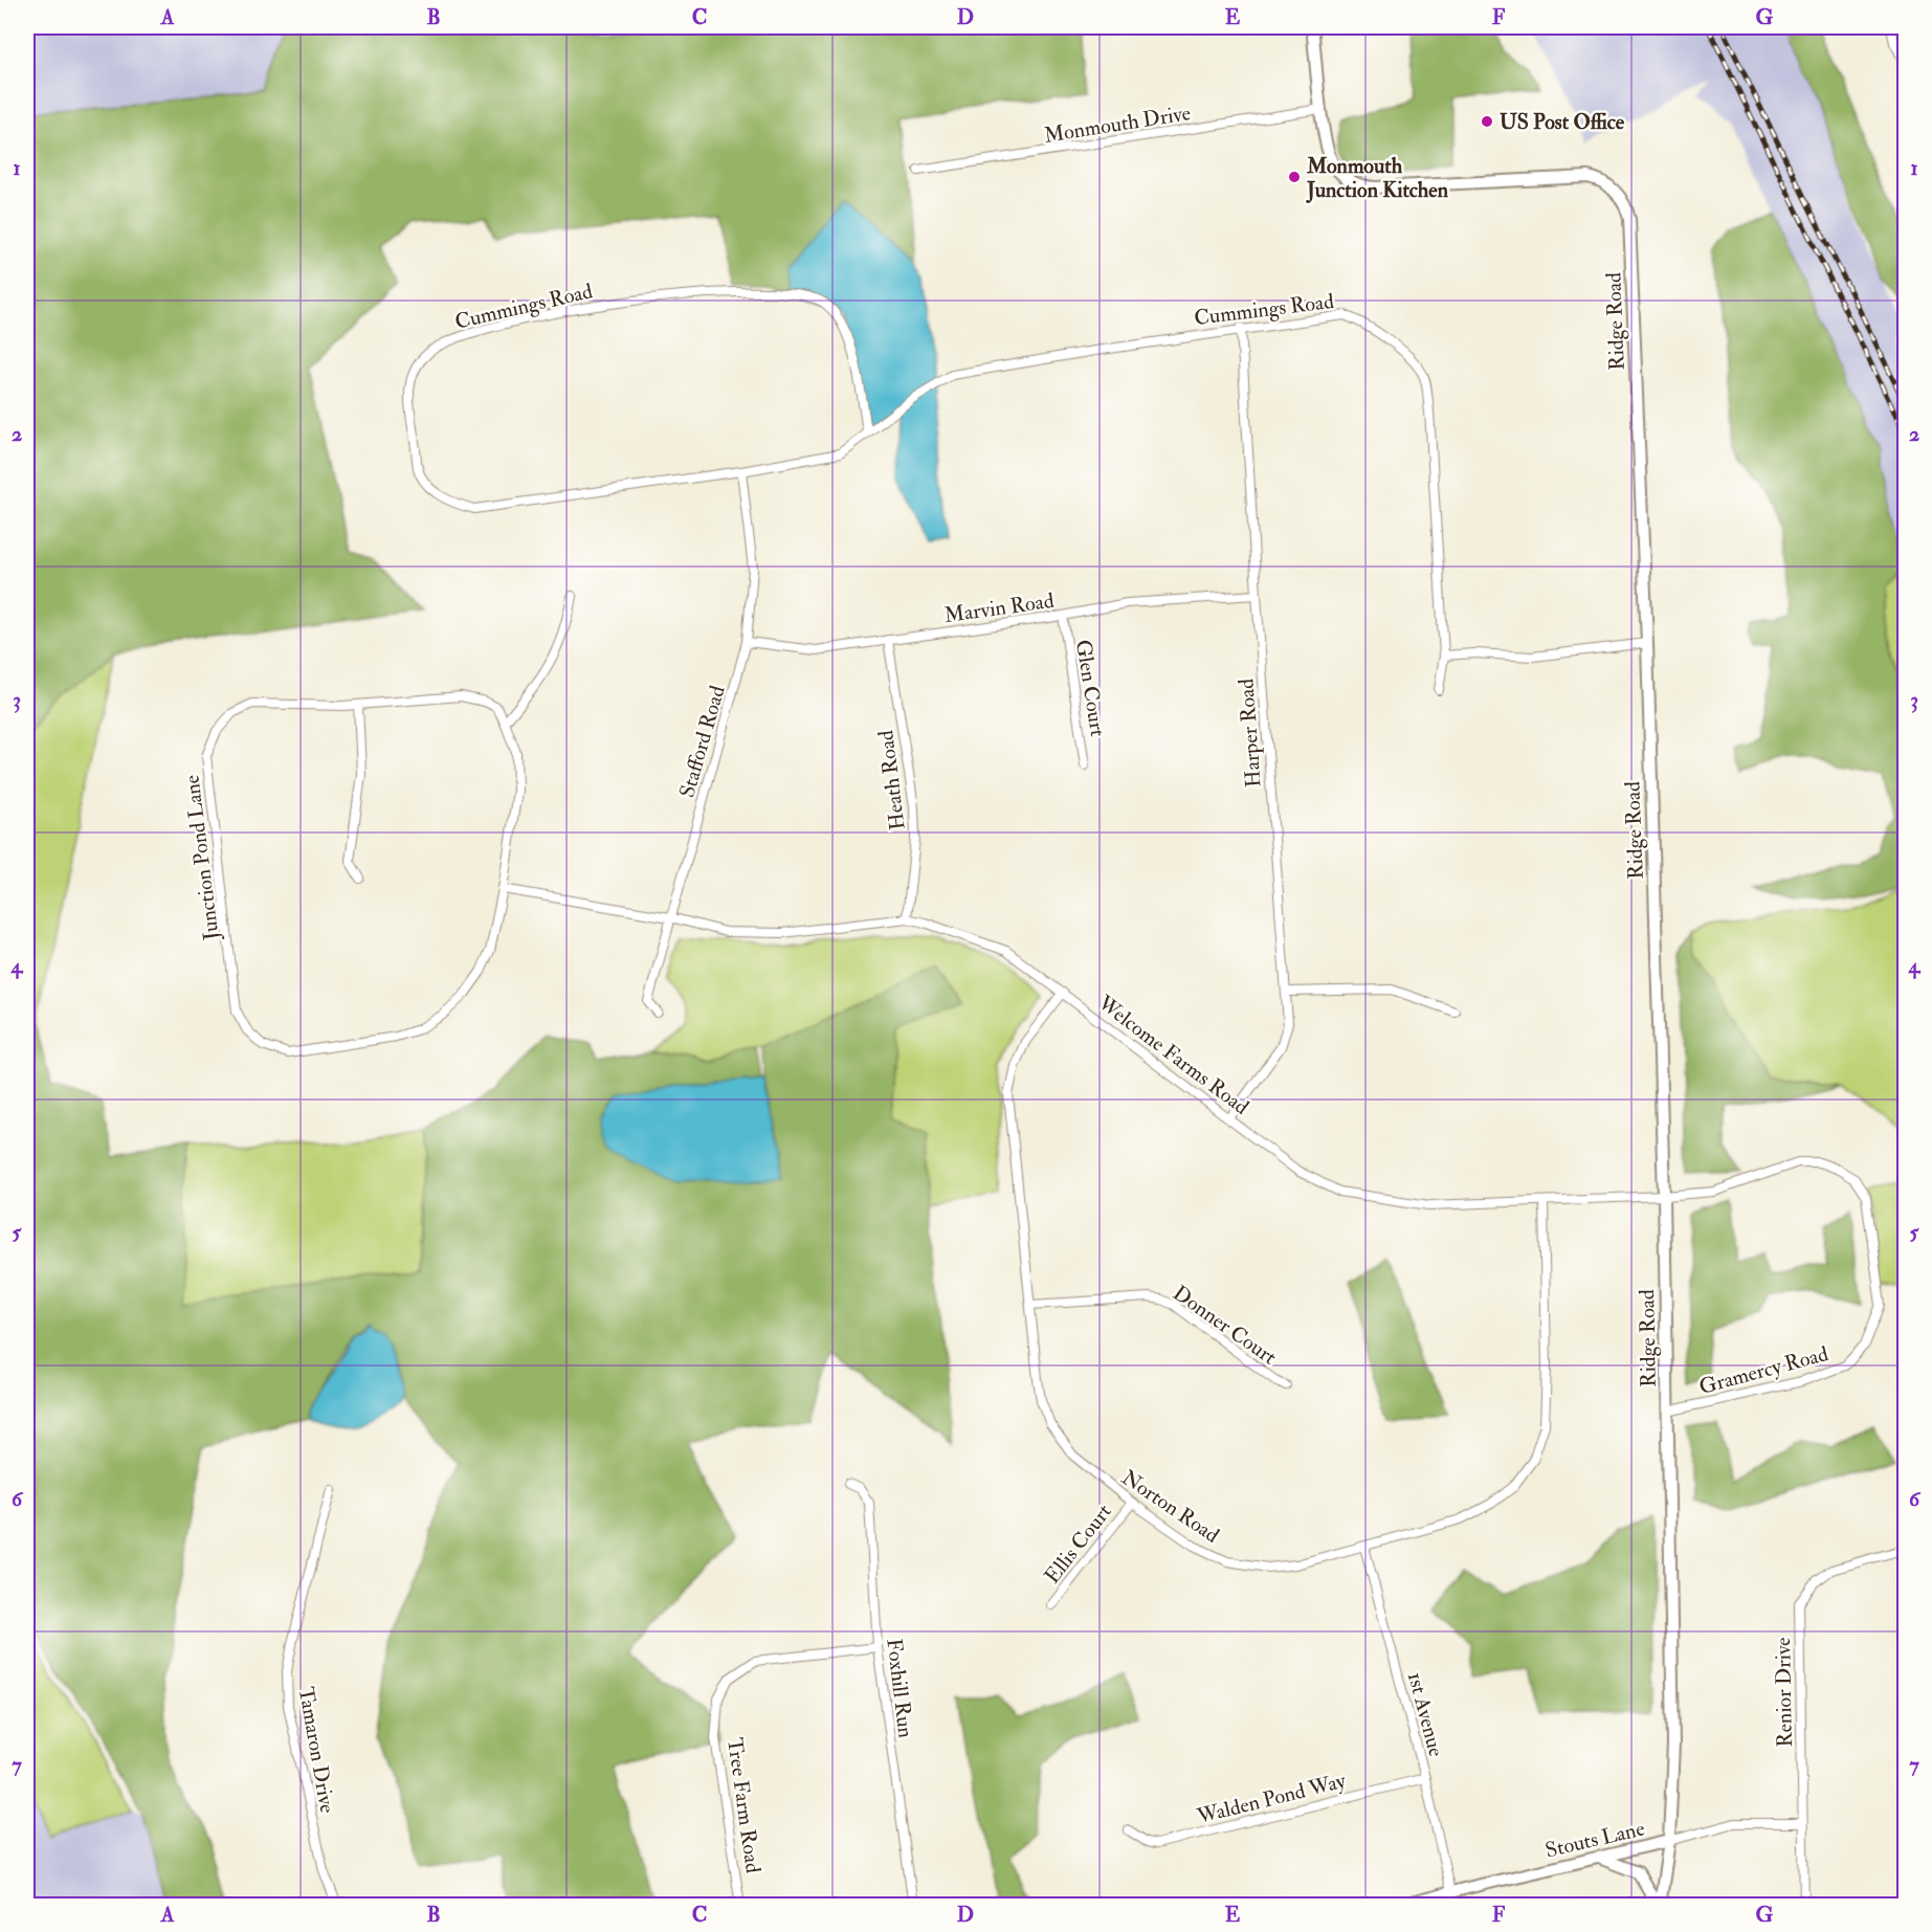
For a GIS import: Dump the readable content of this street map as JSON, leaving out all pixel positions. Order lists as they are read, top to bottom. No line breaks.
{"streets":{"street":["Monmouth Drive","Cummings Road","Ridge Road","Marvin Road","Glen Court","Harper Road","Stafford Road","Heath Road","Junction Pond Lane","Welcome Farms Road","Donner Court","Gramercy Road","Norton Road","Ellis Court","Foxhill Run","Renior Drive","1st Avenue","Tamaron Drive","Walden Pond Way","Tree Farm Road","Stouts Lane"]},"crossings":[["Monmouth Drive","Ridge Road"],["Cummings Road","Harper Road"],["Cummings Road","Stafford Road"],["Ridge Road","Welcome Farms Road"],["Ridge Road","Gramercy Road"],["Ridge Road","Stouts Lane"],["Marvin Road","Glen Court"],["Marvin Road","Harper Road"],["Marvin Road","Stafford Road"],["Marvin Road","Heath Road"],["Harper Road","Welcome Farms Road"],["Stafford Road","Welcome Farms Road"],["Heath Road","Welcome Farms Road"],["Welcome Farms Road","Gramercy Road"],["Welcome Farms Road","Norton Road"],["Donner Court","Norton Road"],["Norton Road","Ellis Court"],["Norton Road","1st Avenue"],["Foxhill Run","Tree Farm Road"],["Renior Drive","Stouts Lane"],["1st Avenue","Walden Pond Way"],["1st Avenue","Stouts Lane"]],"places":["US Post Office","Monmouth Junction Kitchen"],"grid":{"columns":["A","B","C","D","E","F","G"],"rows":["1","2","3","4","5","6","7"]}}
